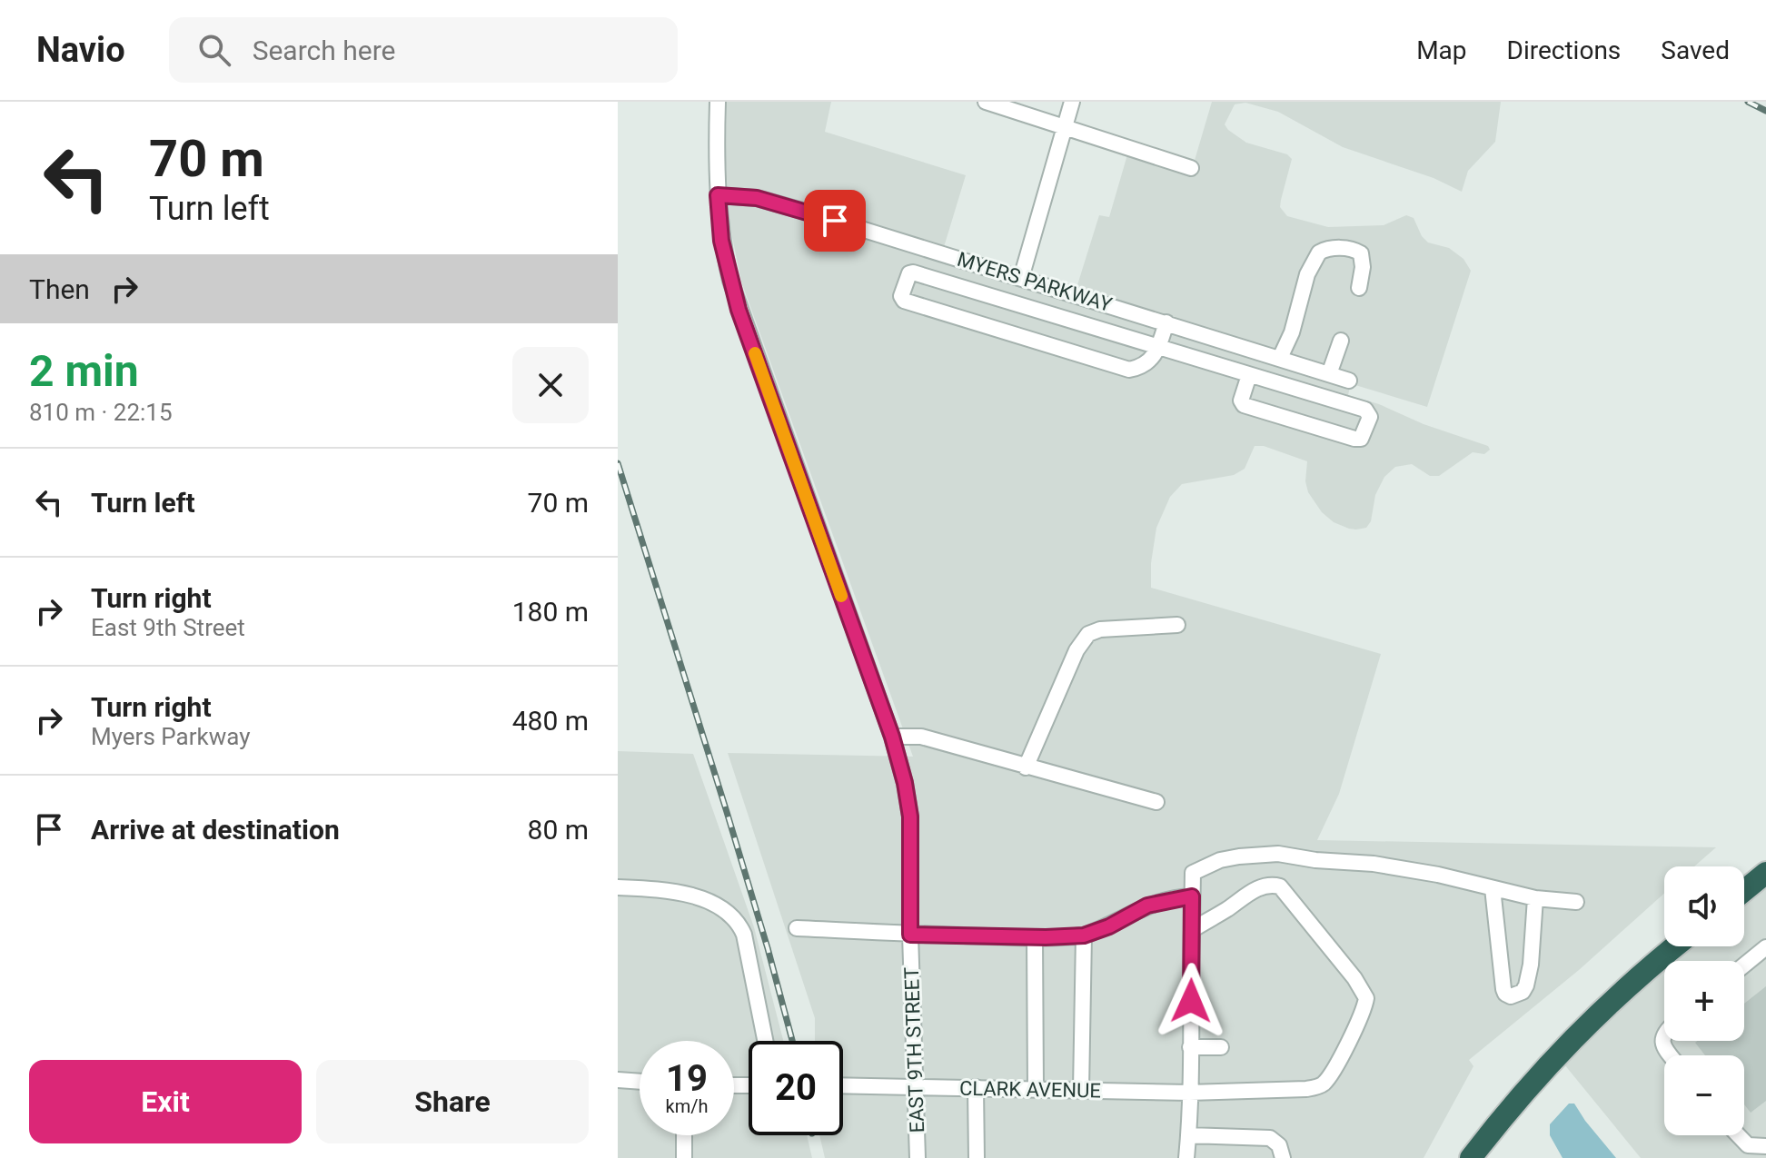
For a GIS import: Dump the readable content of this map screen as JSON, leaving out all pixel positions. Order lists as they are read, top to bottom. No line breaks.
{"streets":{"street":["MYERS PARKWAY","EAST 9TH STREET","CLARK AVENUE"]},"crossings":[["MYERS PARKWAY","EAST 9TH STREET"],["EAST 9TH STREET","CLARK AVENUE"]],"page":{"header":"Navio","search":"Search here","nav":["Map","Directions","Saved"],"turn":["70 m","Turn left"],"then":"Then","heading":["2 min","810 m · 22:15"],"list":[{"name":"Turn left","value":"70 m"},{"name":"Turn right","note":"East 9th Street","value":"180 m"},{"name":"Turn right","note":"Myers Parkway","value":"480 m"},{"name":"Arrive at destination","value":"80 m"}],"map_buttons":["+","−"],"speed":"19 km/h","limit":"20","buttons":["Exit","Share"]}}
